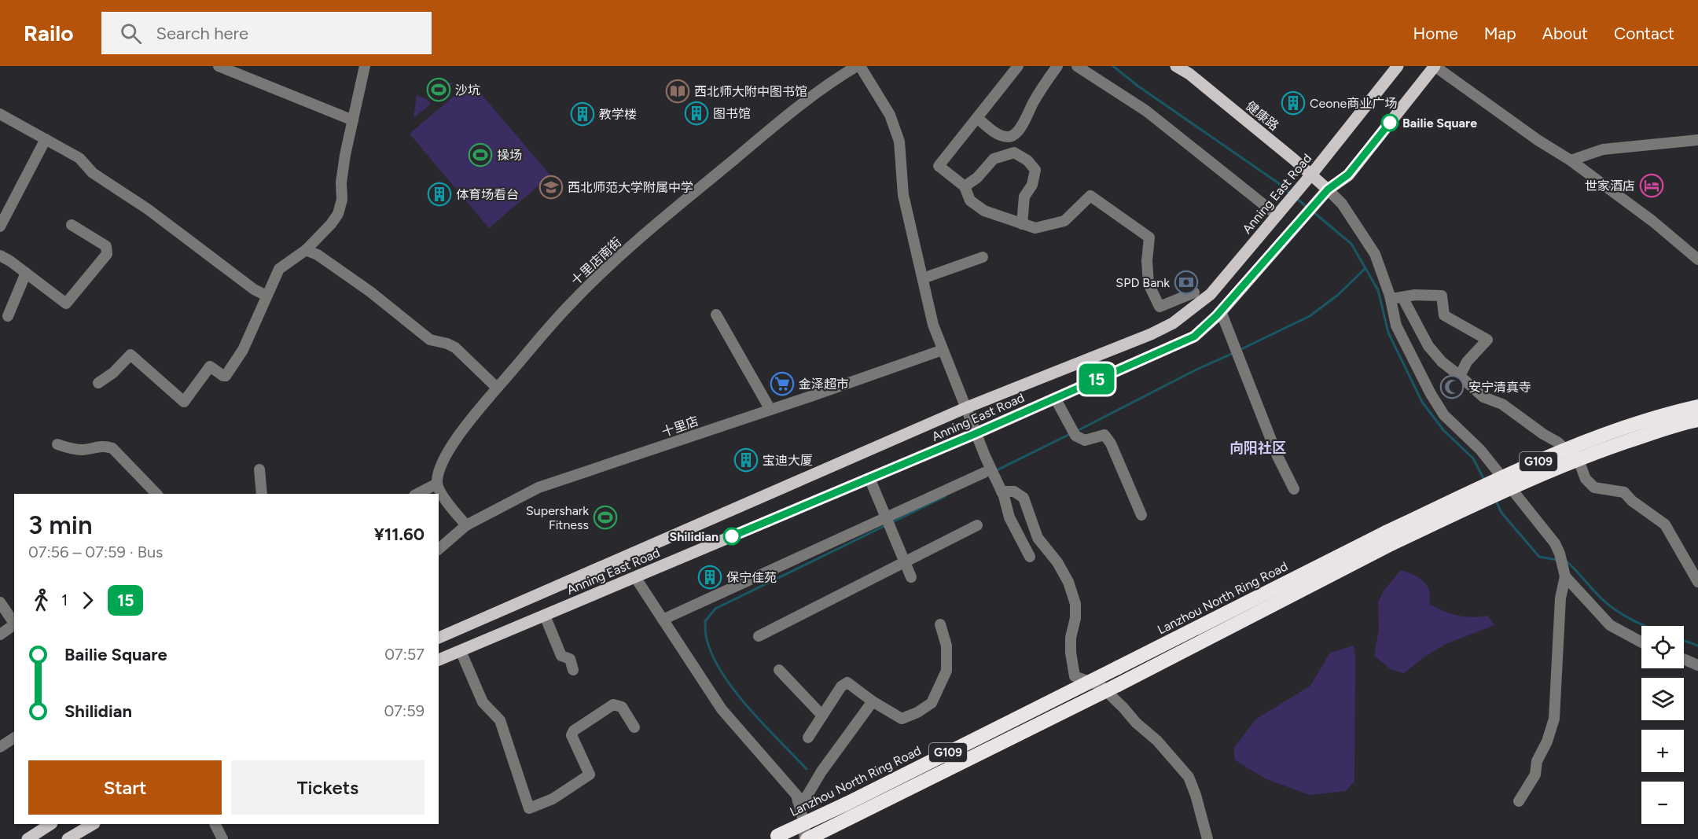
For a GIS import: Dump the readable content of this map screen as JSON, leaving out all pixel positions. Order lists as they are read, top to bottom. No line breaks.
{"streets":{"highway":["G109","Lanzhou North Ring Road"],"main road":["健康路","Anning East Road"],"street":["十里店南街","十里店"]},"crossings":[["健康路","Anning East Road"]],"districts":["向阳社区"],"places":{"sports":["沙坑","操场","Supershark Fitness"],"library":["西北师大附中图书馆"],"building":["Ceone商业广场","图书馆","教学楼","体育场看台","宝迪大厦","保宁佳苑"],"other":["Bailie Square","Shilidian"],"hotel":["世家酒店"],"school or university":["西北师范大学附属中学"],"bank":["SPD Bank"],"supermarket":["金泽超市"],"mosque":["安宁清真寺"]},"lines":["bus line 15"],"page":{"header":"Railo","search":"Search here","nav":["Home","Map","About","Contact"],"on_map":"15","heading":["3 min","07:56 – 07:59 · Bus","¥11.60"],"legs":["1","15"],"map_buttons":["+","−"],"list":[{"name":"Bailie Square","value":"07:57"},{"name":"Shilidian","value":"07:59"}],"buttons":["Start","Tickets"]}}
